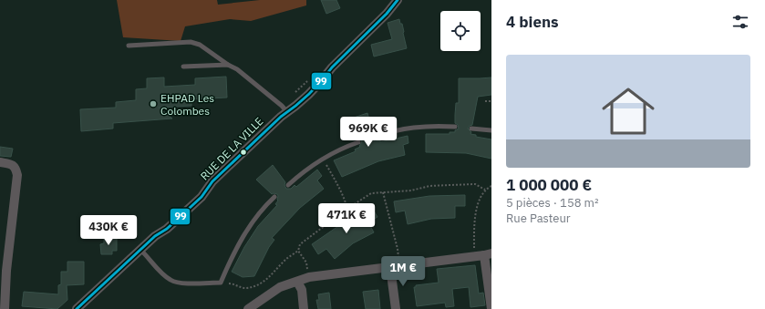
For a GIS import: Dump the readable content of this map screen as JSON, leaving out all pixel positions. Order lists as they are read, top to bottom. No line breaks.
{"streets":{"street":["RUE DE LA VILLE"]},"places":["EHPAD Les Colombes"],"lines":["transit line 99"],"page":{"heading":"4 biens","list":[{"name":"1 000 000 €","note":"5 pièces · 158 m² · Rue Pasteur"}],"price":["969K €","471K €","430K €","1M €"]}}
